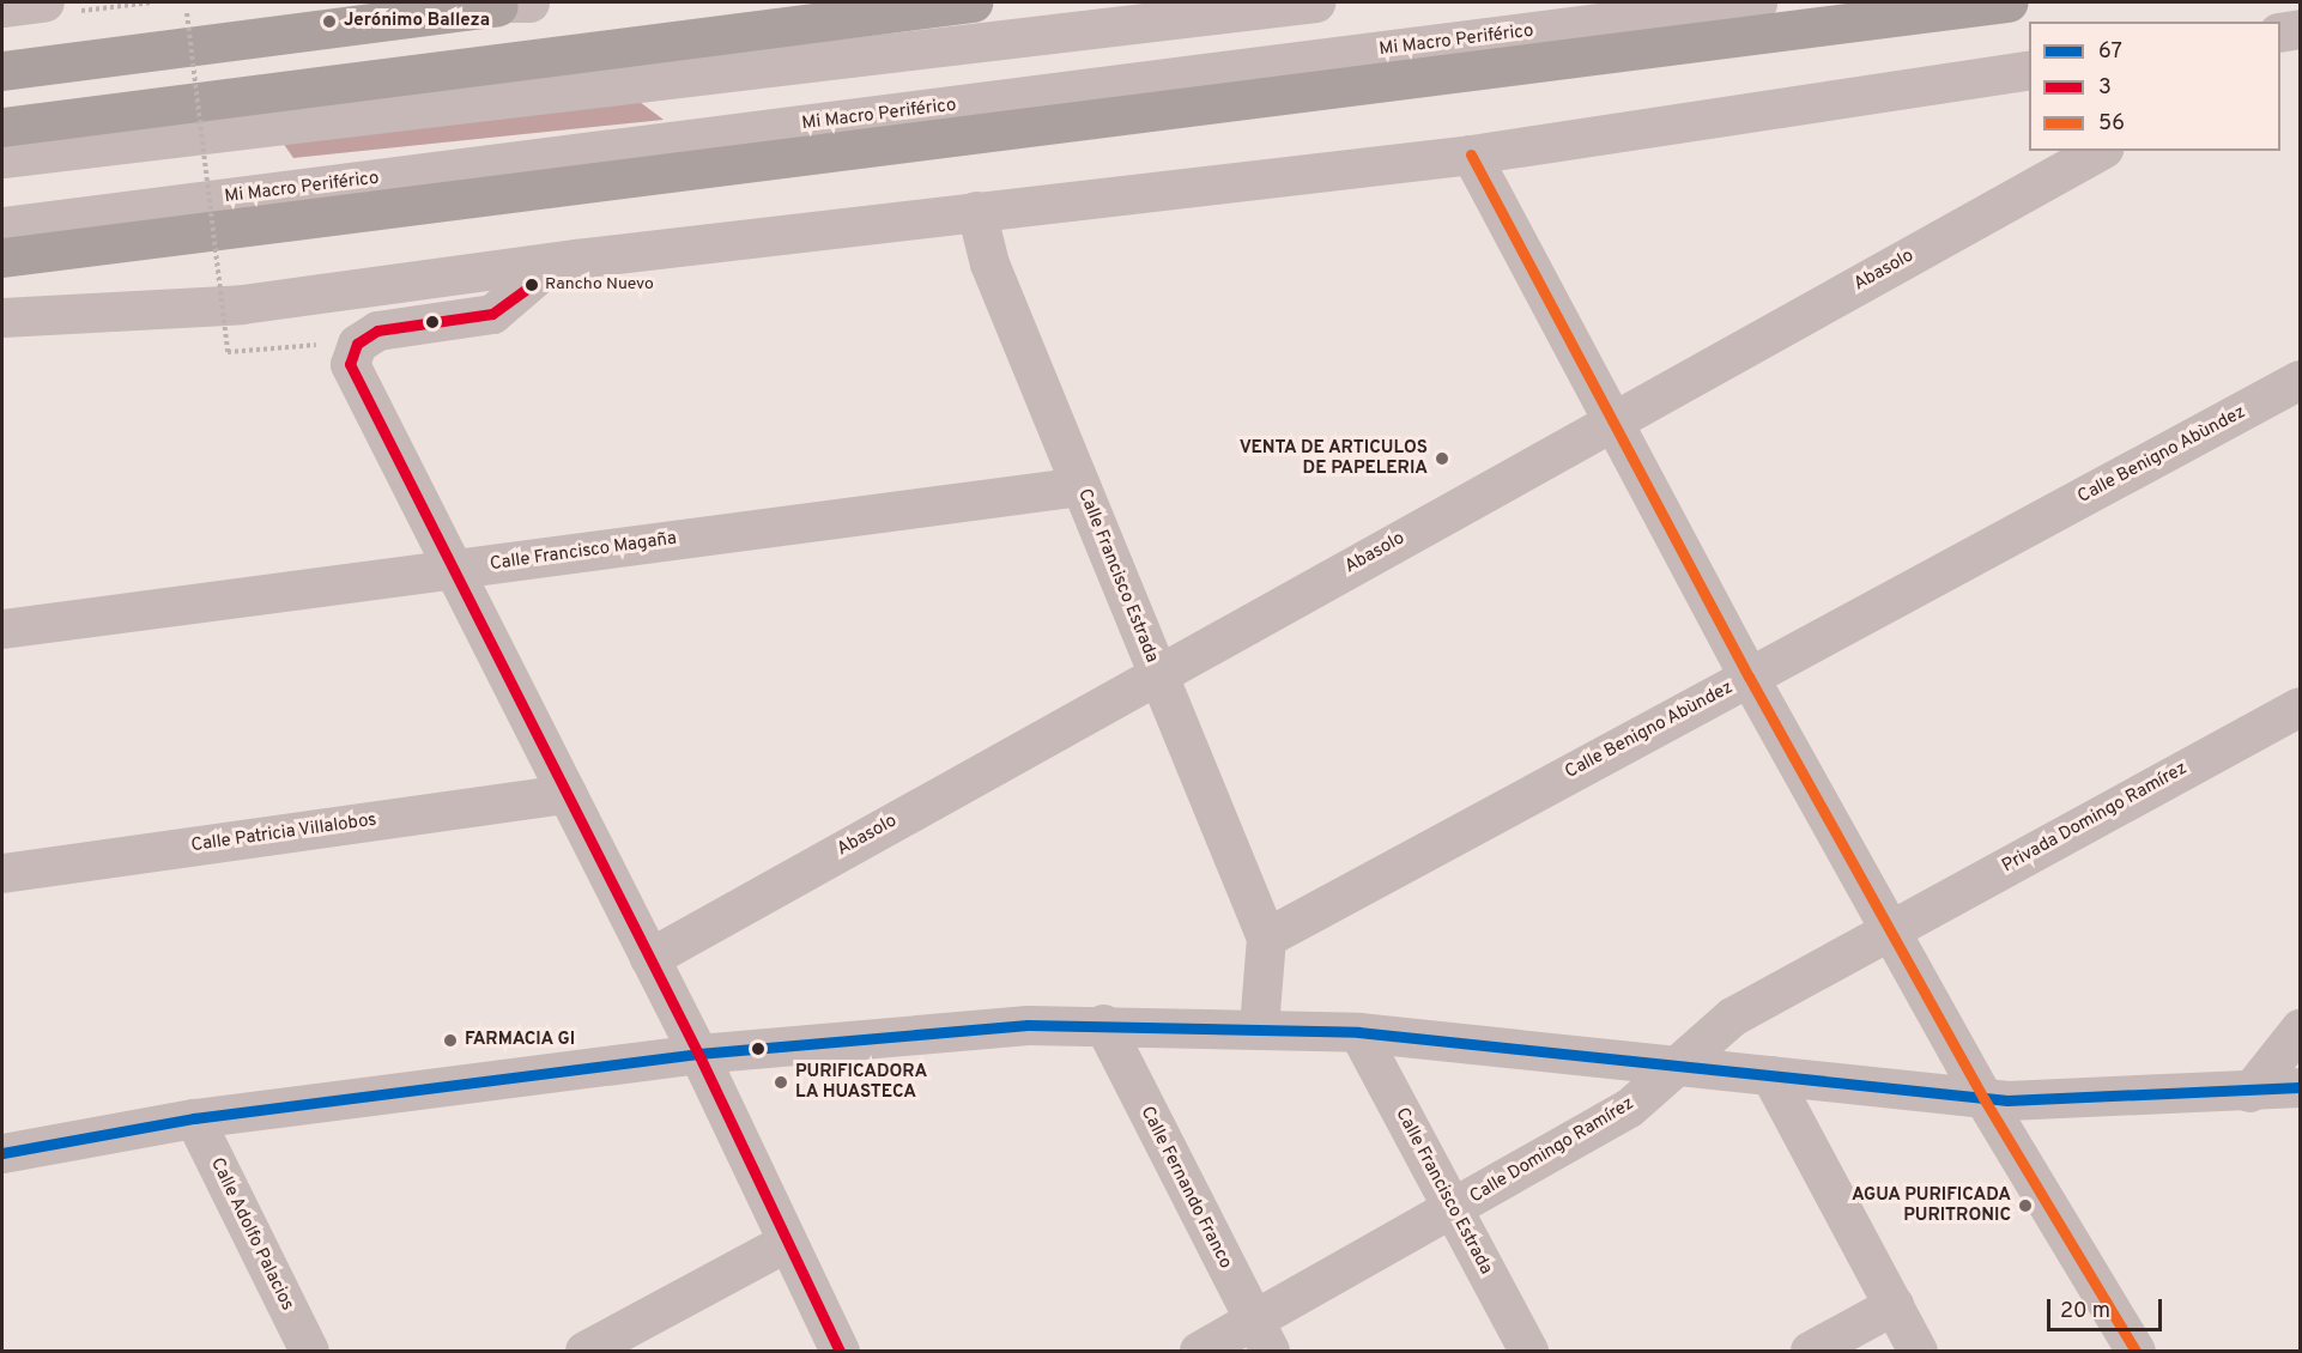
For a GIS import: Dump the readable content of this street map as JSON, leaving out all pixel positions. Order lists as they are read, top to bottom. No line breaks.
{"streets":{"street":["Mi Macro Periférico","Abasolo","Calle Benigno Abùndez","Calle Francisco Magaña","Calle Francisco Estrada","Privada Domingo Ramírez","Calle Patricia Villalobos","Calle Domingo Ramírez","Calle Fernando Franco","Calle Adolfo Palacios"]},"crossings":[["Abasolo","Calle Francisco Estrada"],["Calle Benigno Abùndez","Calle Francisco Estrada"],["Calle Francisco Magaña","Calle Francisco Estrada"],["Calle Francisco Estrada","Calle Domingo Ramírez"],["Privada Domingo Ramírez","Calle Domingo Ramírez"],["Calle Domingo Ramírez","Calle Fernando Franco"]],"places":["Jerónimo Balleza","Rancho Nuevo","VENTA DE ARTICULOS DE PAPELERIA","FARMACIA GI","PURIFICADORA LA HUASTECA","AGUA PURIFICADA PURITRONIC"],"lines":["transit line 56","transit line 3","transit line 67"],"legend":["67","3","56"],"scale_bar":"20 m"}
